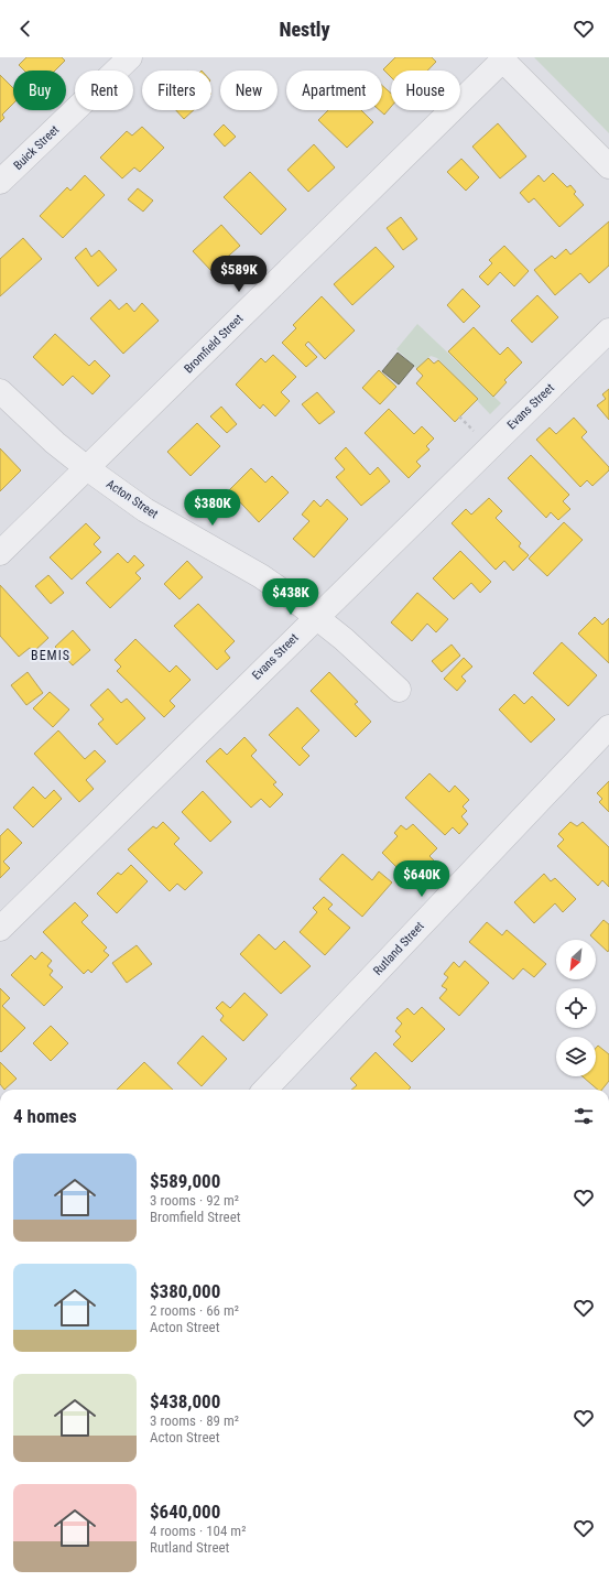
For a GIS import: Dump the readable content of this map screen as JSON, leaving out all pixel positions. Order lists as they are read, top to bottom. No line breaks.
{"streets":{"street":["Buick Street","Bromfield Street","Evans Street","Acton Street","Rutland Street"]},"crossings":[["Bromfield Street","Acton Street"],["Evans Street","Acton Street"]],"districts":["BEMIS"],"north":"bottom left","page":{"header":"Nestly","chip":["Buy","Rent","Filters","New","Apartment","House"],"price":["$589K","$380K","$438K","$640K"],"heading":"4 homes","list":[{"name":"$589,000","note":"3 rooms · 92 m² · Bromfield Street"},{"name":"$380,000","note":"2 rooms · 66 m² · Acton Street"},{"name":"$438,000","note":"3 rooms · 89 m² · Acton Street"},{"name":"$640,000","note":"4 rooms · 104 m² · Rutland Street"}]}}
